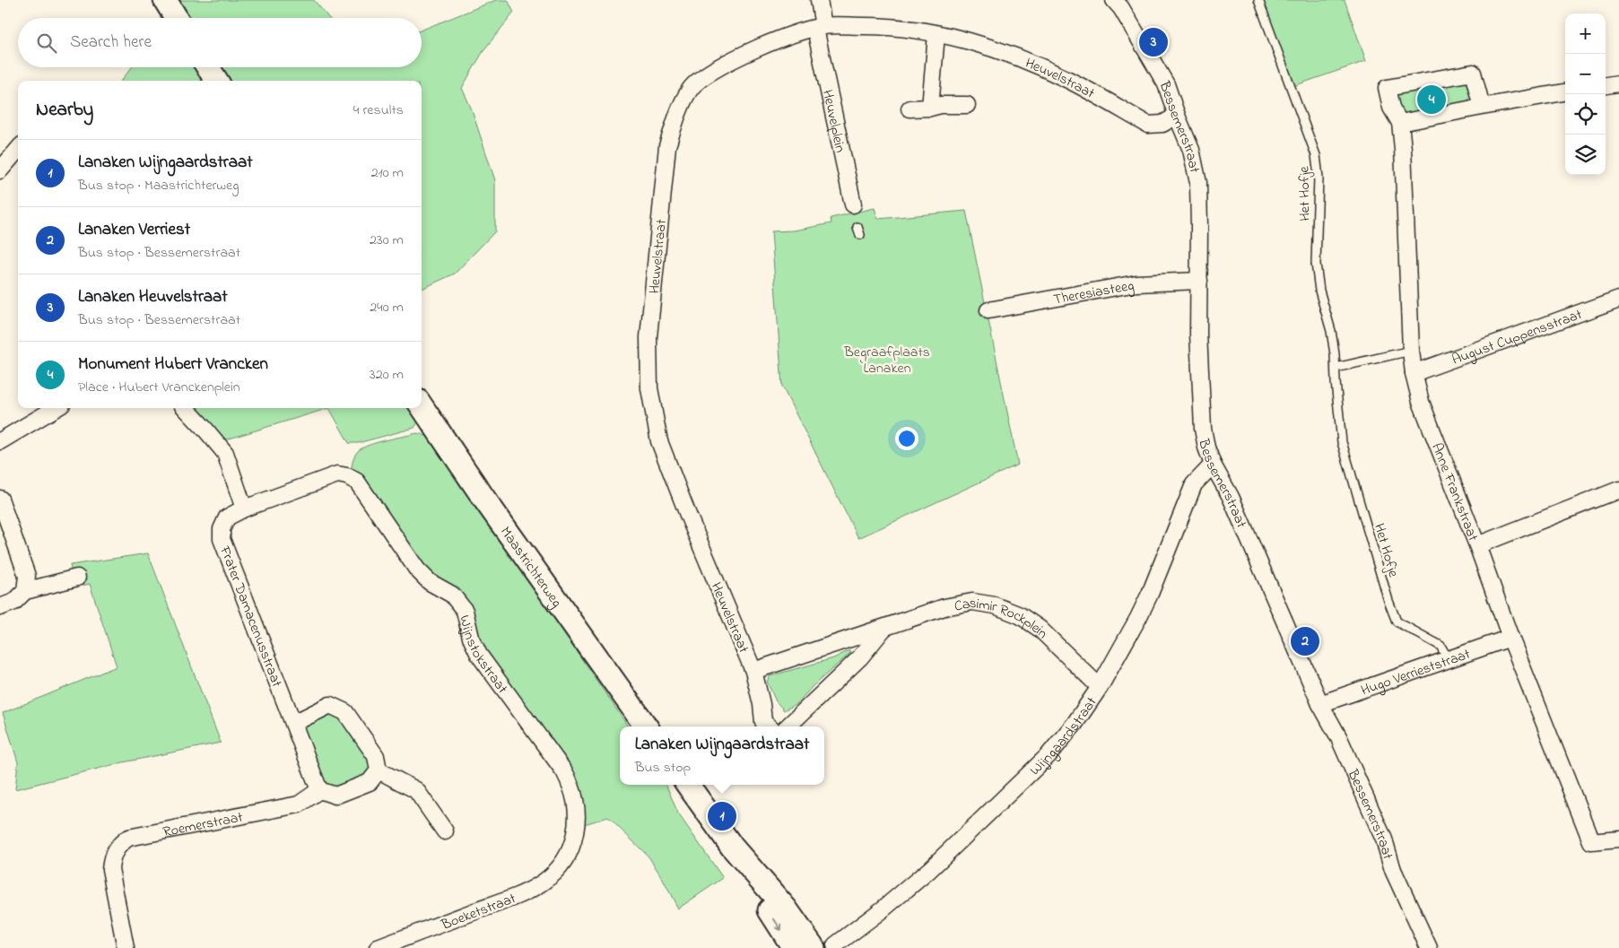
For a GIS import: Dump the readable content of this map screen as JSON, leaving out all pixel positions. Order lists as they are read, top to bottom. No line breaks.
{"streets":{"main road":["Maastrichterweg"],"street":["Heuvelstraat","Heuvelplein","Bessemerstraat","Theresiasteeg","August Cuppensstraat","Anne Frankstraat","Frater Damacenusstraat","Casimir Rockplein","Wijnstokstraat","Hugo Verrieststraat","Wijngaardstraat","Roemerstraat","Boeketstraat"],"lane":["Het Hofje"]},"crossings":[["Heuvelstraat","Heuvelplein"],["Heuvelstraat","Bessemerstraat"],["Heuvelstraat","Casimir Rockplein"],["Bessemerstraat","Theresiasteeg"],["Bessemerstraat","Hugo Verrieststraat"],["Bessemerstraat","Wijngaardstraat"],["Het Hofje","Hugo Verrieststraat"],["August Cuppensstraat","Anne Frankstraat"],["Anne Frankstraat","Hugo Verrieststraat"],["Frater Damacenusstraat","Wijnstokstraat"],["Casimir Rockplein","Wijngaardstraat"],["Wijnstokstraat","Boeketstraat"]],"parks":["Begraafplaats Lanaken"],"page":{"map_buttons":["+","−"],"search":"Search here","pins":["3","4","2","1"],"heading":["Nearby","4 results"],"list":[{"mark":"1","name":"Lanaken Wijngaardstraat","note":"Bus stop · Maastrichterweg","value":"210 m"},{"mark":"2","name":"Lanaken Verriest","note":"Bus stop · Bessemerstraat","value":"230 m"},{"mark":"3","name":"Lanaken Heuvelstraat","note":"Bus stop · Bessemerstraat","value":"240 m"},{"mark":"4","name":"Monument Hubert Vrancken","note":"Place · Hubert Vranckenplein","value":"320 m"}],"popup":["Lanaken Wijngaardstraat","Bus stop"]}}
